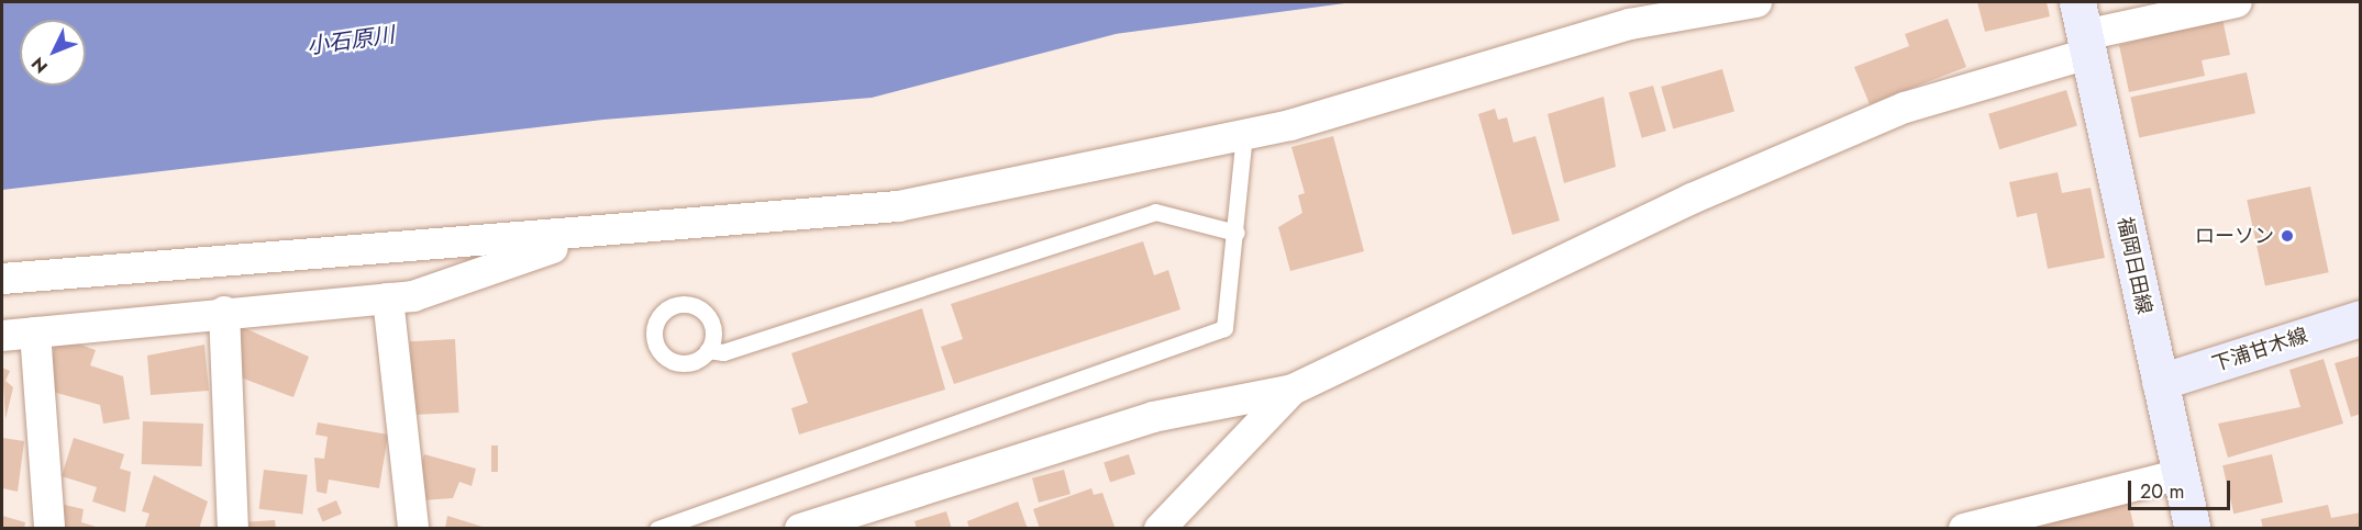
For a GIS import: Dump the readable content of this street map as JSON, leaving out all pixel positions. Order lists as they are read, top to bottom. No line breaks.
{"streets":{"main road":["福岡日田線","下浦甘木線"]},"crossings":[["福岡日田線","下浦甘木線"]],"water":["小石原川"],"places":["ローソン"],"scale_bar":"20 m","north":"bottom left"}
